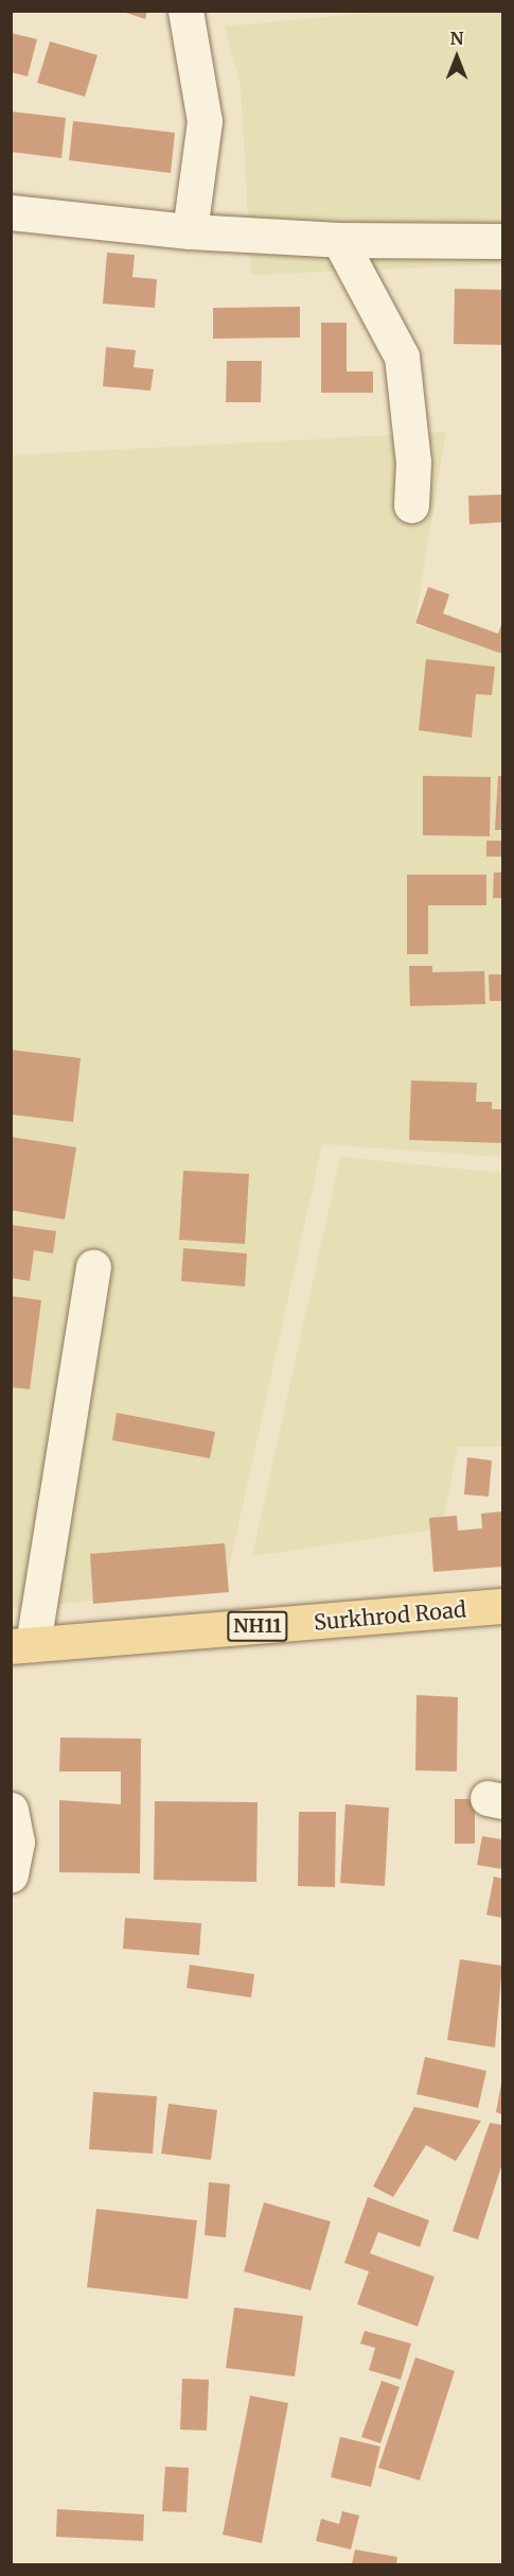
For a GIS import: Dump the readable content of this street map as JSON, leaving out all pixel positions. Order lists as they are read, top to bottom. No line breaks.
{"streets":{"main road":["Surkhrod Road","NH11"]},"north":"top"}
